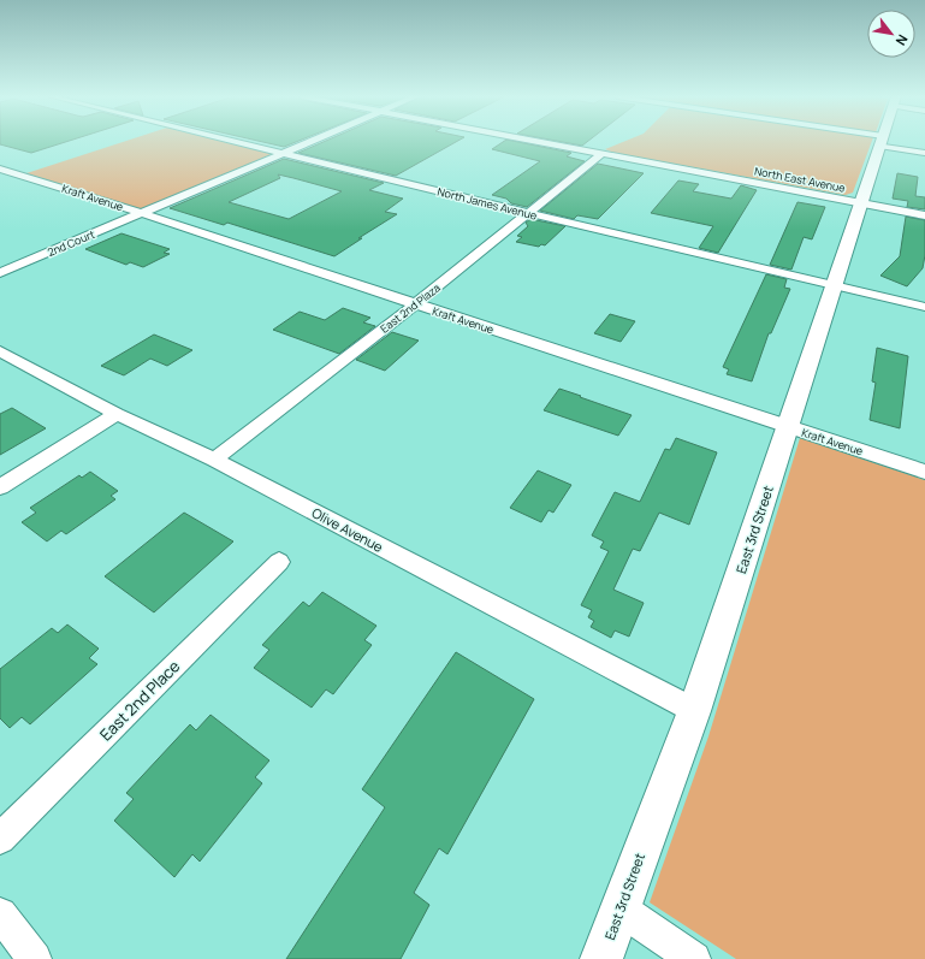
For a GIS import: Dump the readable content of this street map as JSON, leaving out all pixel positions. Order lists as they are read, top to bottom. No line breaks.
{"streets":{"street":["North East Avenue","Kraft Avenue","North James Avenue","2nd Court","East 2nd Plaza","Olive Avenue","East 3rd Street","East 2nd Place"]},"crossings":[["North East Avenue","East 2nd Plaza"],["North East Avenue","East 3rd Street"],["Kraft Avenue","2nd Court"],["Kraft Avenue","East 2nd Plaza"],["Kraft Avenue","East 3rd Street"],["North James Avenue","2nd Court"],["North James Avenue","East 2nd Plaza"],["North James Avenue","East 3rd Street"],["East 2nd Plaza","Olive Avenue"],["Olive Avenue","East 3rd Street"]],"north":"bottom right"}
